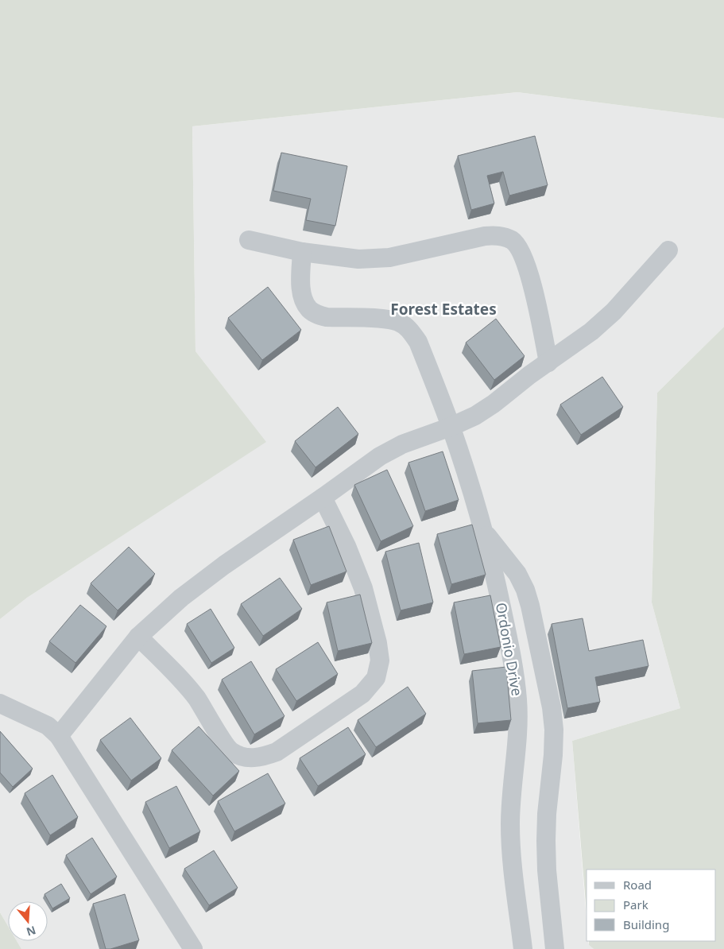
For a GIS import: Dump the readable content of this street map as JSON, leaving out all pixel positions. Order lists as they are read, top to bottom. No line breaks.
{"streets":{"street":["Ordonio Drive"]},"districts":["Forest Estates"],"legend":["Road","Park","Building"],"north":"bottom"}
